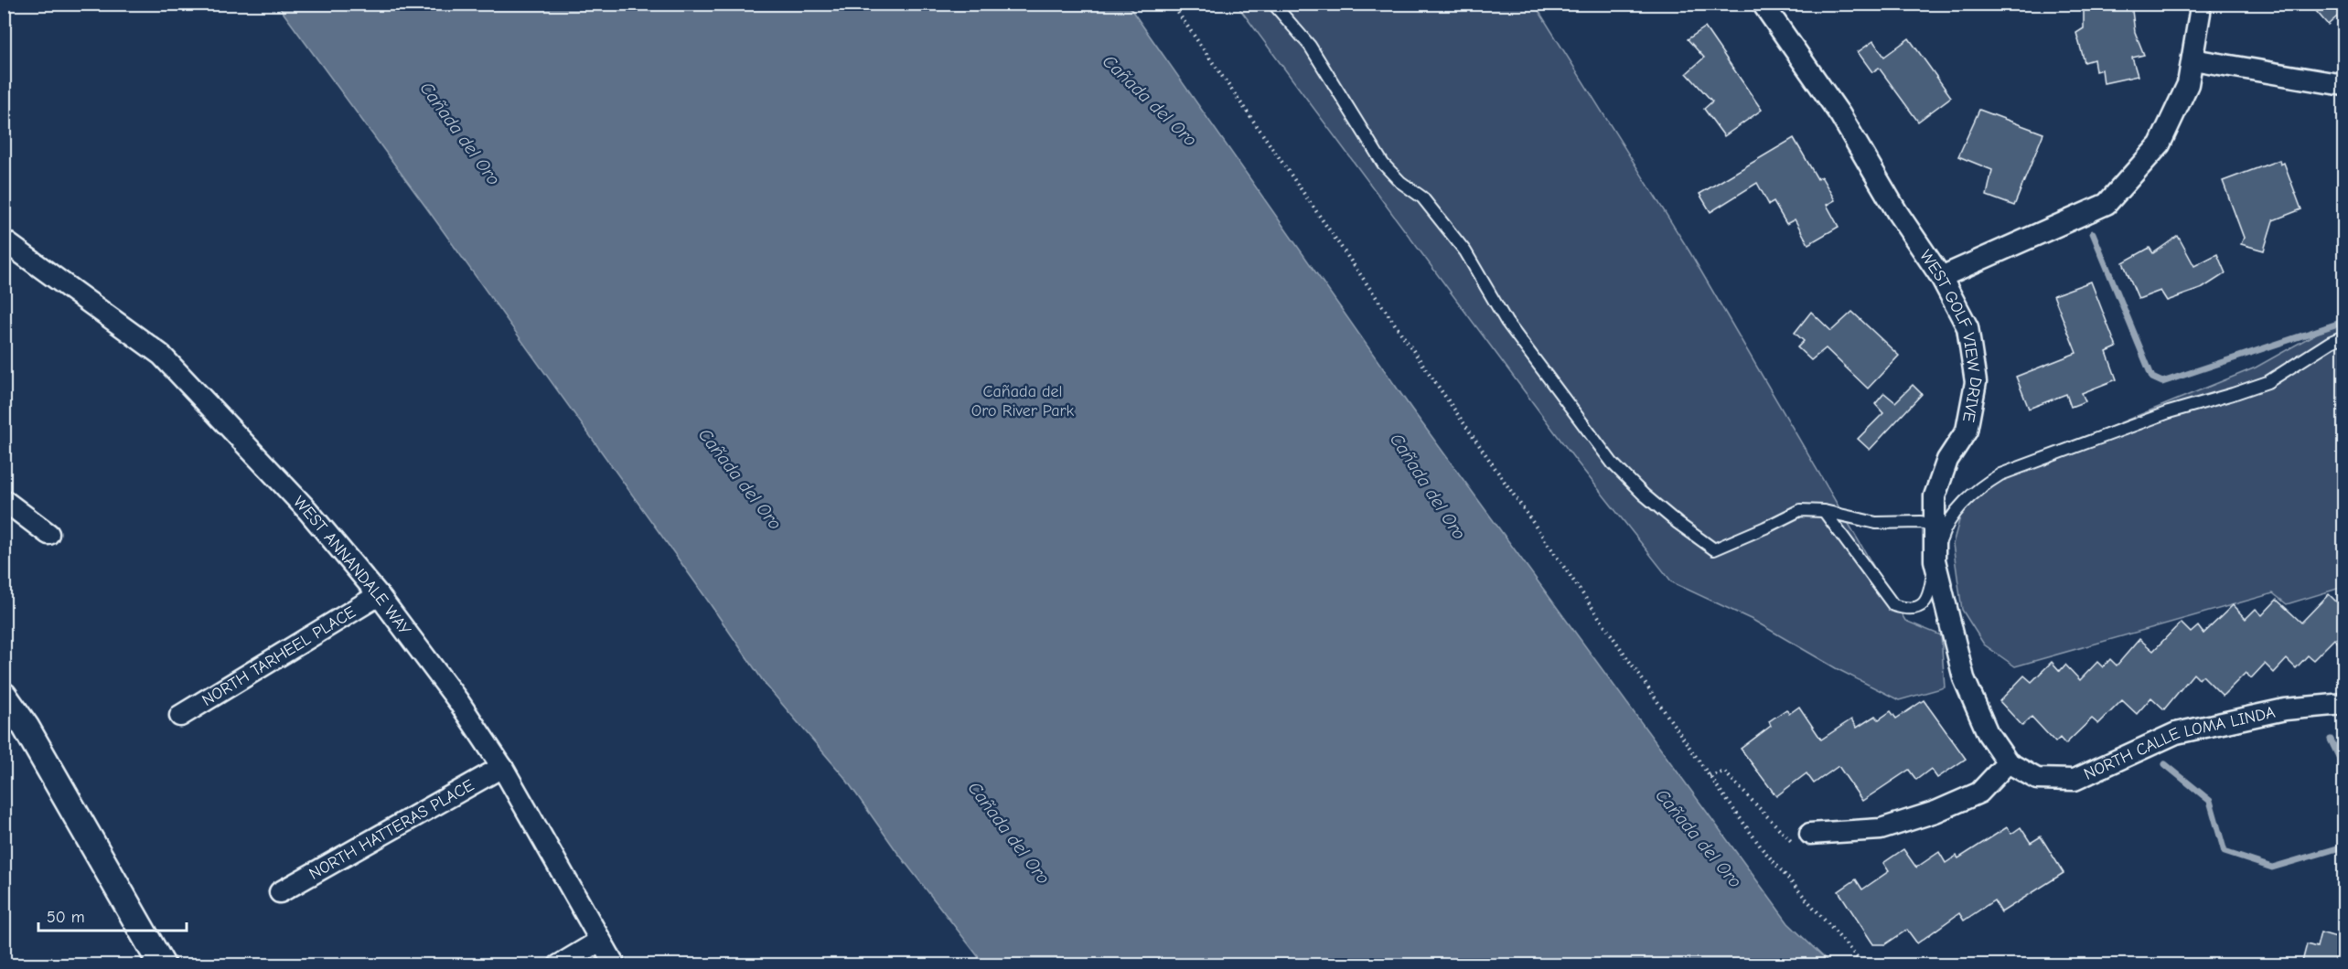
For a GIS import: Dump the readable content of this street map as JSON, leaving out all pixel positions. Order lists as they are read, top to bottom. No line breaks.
{"streets":{"street":["WEST GOLF VIEW DRIVE","WEST ANNANDALE WAY","NORTH TARHEEL PLACE","NORTH CALLE LOMA LINDA","NORTH HATTERAS PLACE"]},"crossings":[["WEST GOLF VIEW DRIVE","NORTH CALLE LOMA LINDA"],["WEST ANNANDALE WAY","NORTH TARHEEL PLACE"],["WEST ANNANDALE WAY","NORTH HATTERAS PLACE"]],"water":["Cañada del Oro"],"parks":["Cañada del Oro River Park"],"scale_bar":"50 m"}
